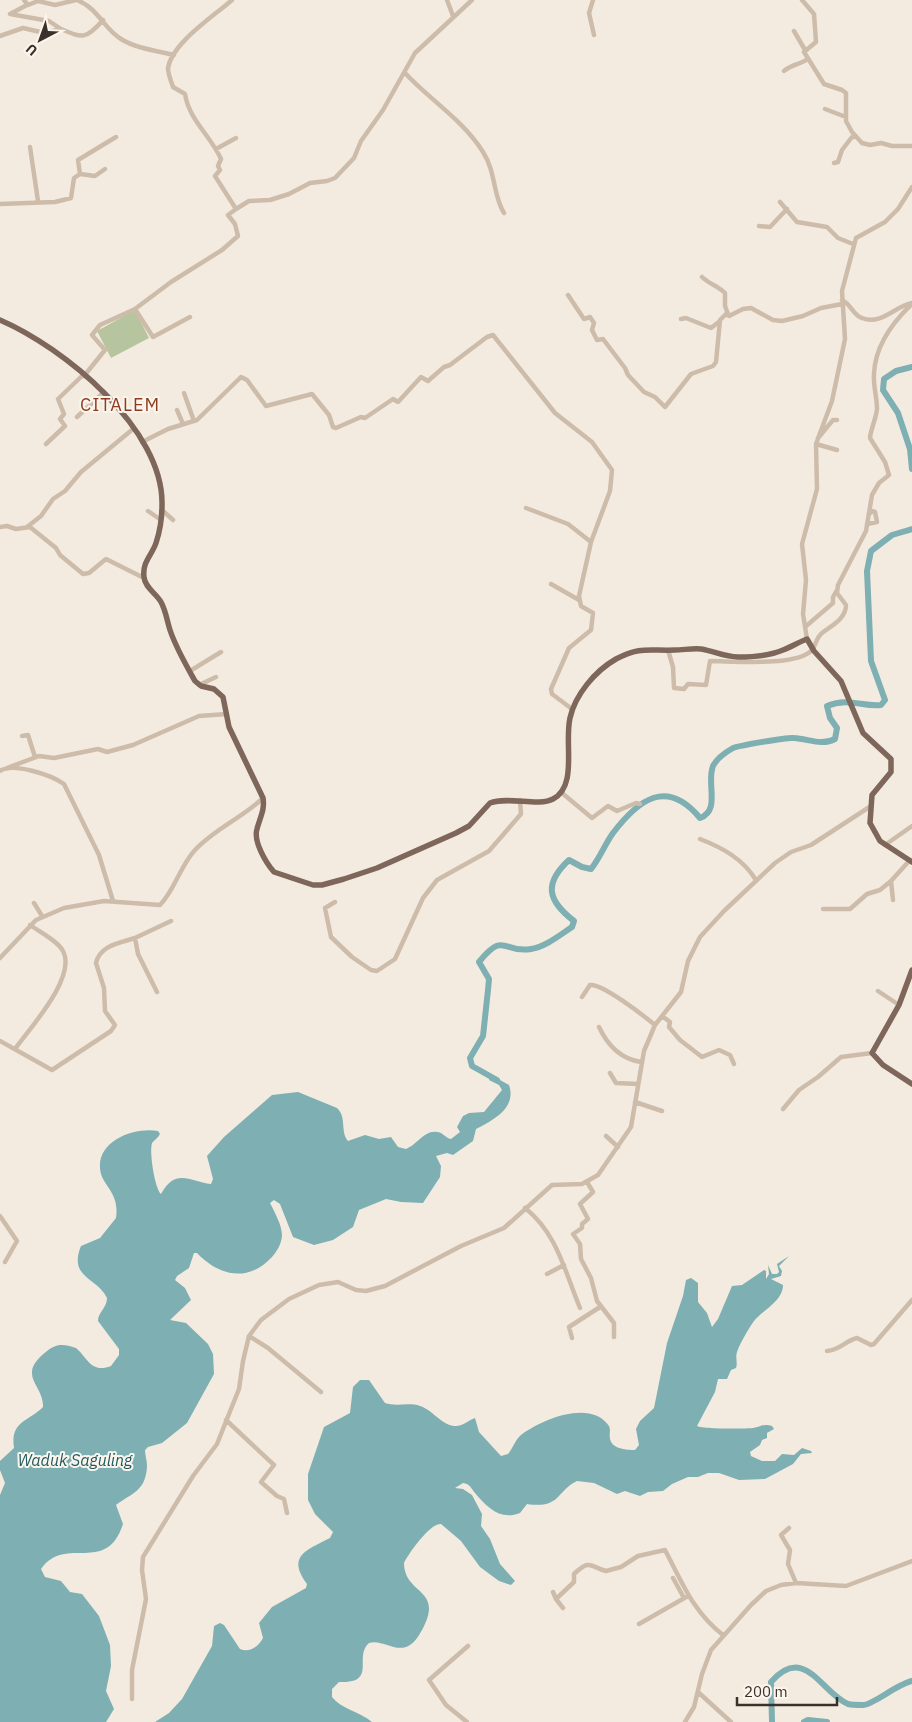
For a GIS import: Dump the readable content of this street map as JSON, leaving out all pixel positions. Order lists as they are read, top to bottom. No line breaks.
{"districts":["CITALEM"],"water":["Waduk Saguling"],"scale_bar":"200 m","north":"bottom left"}
